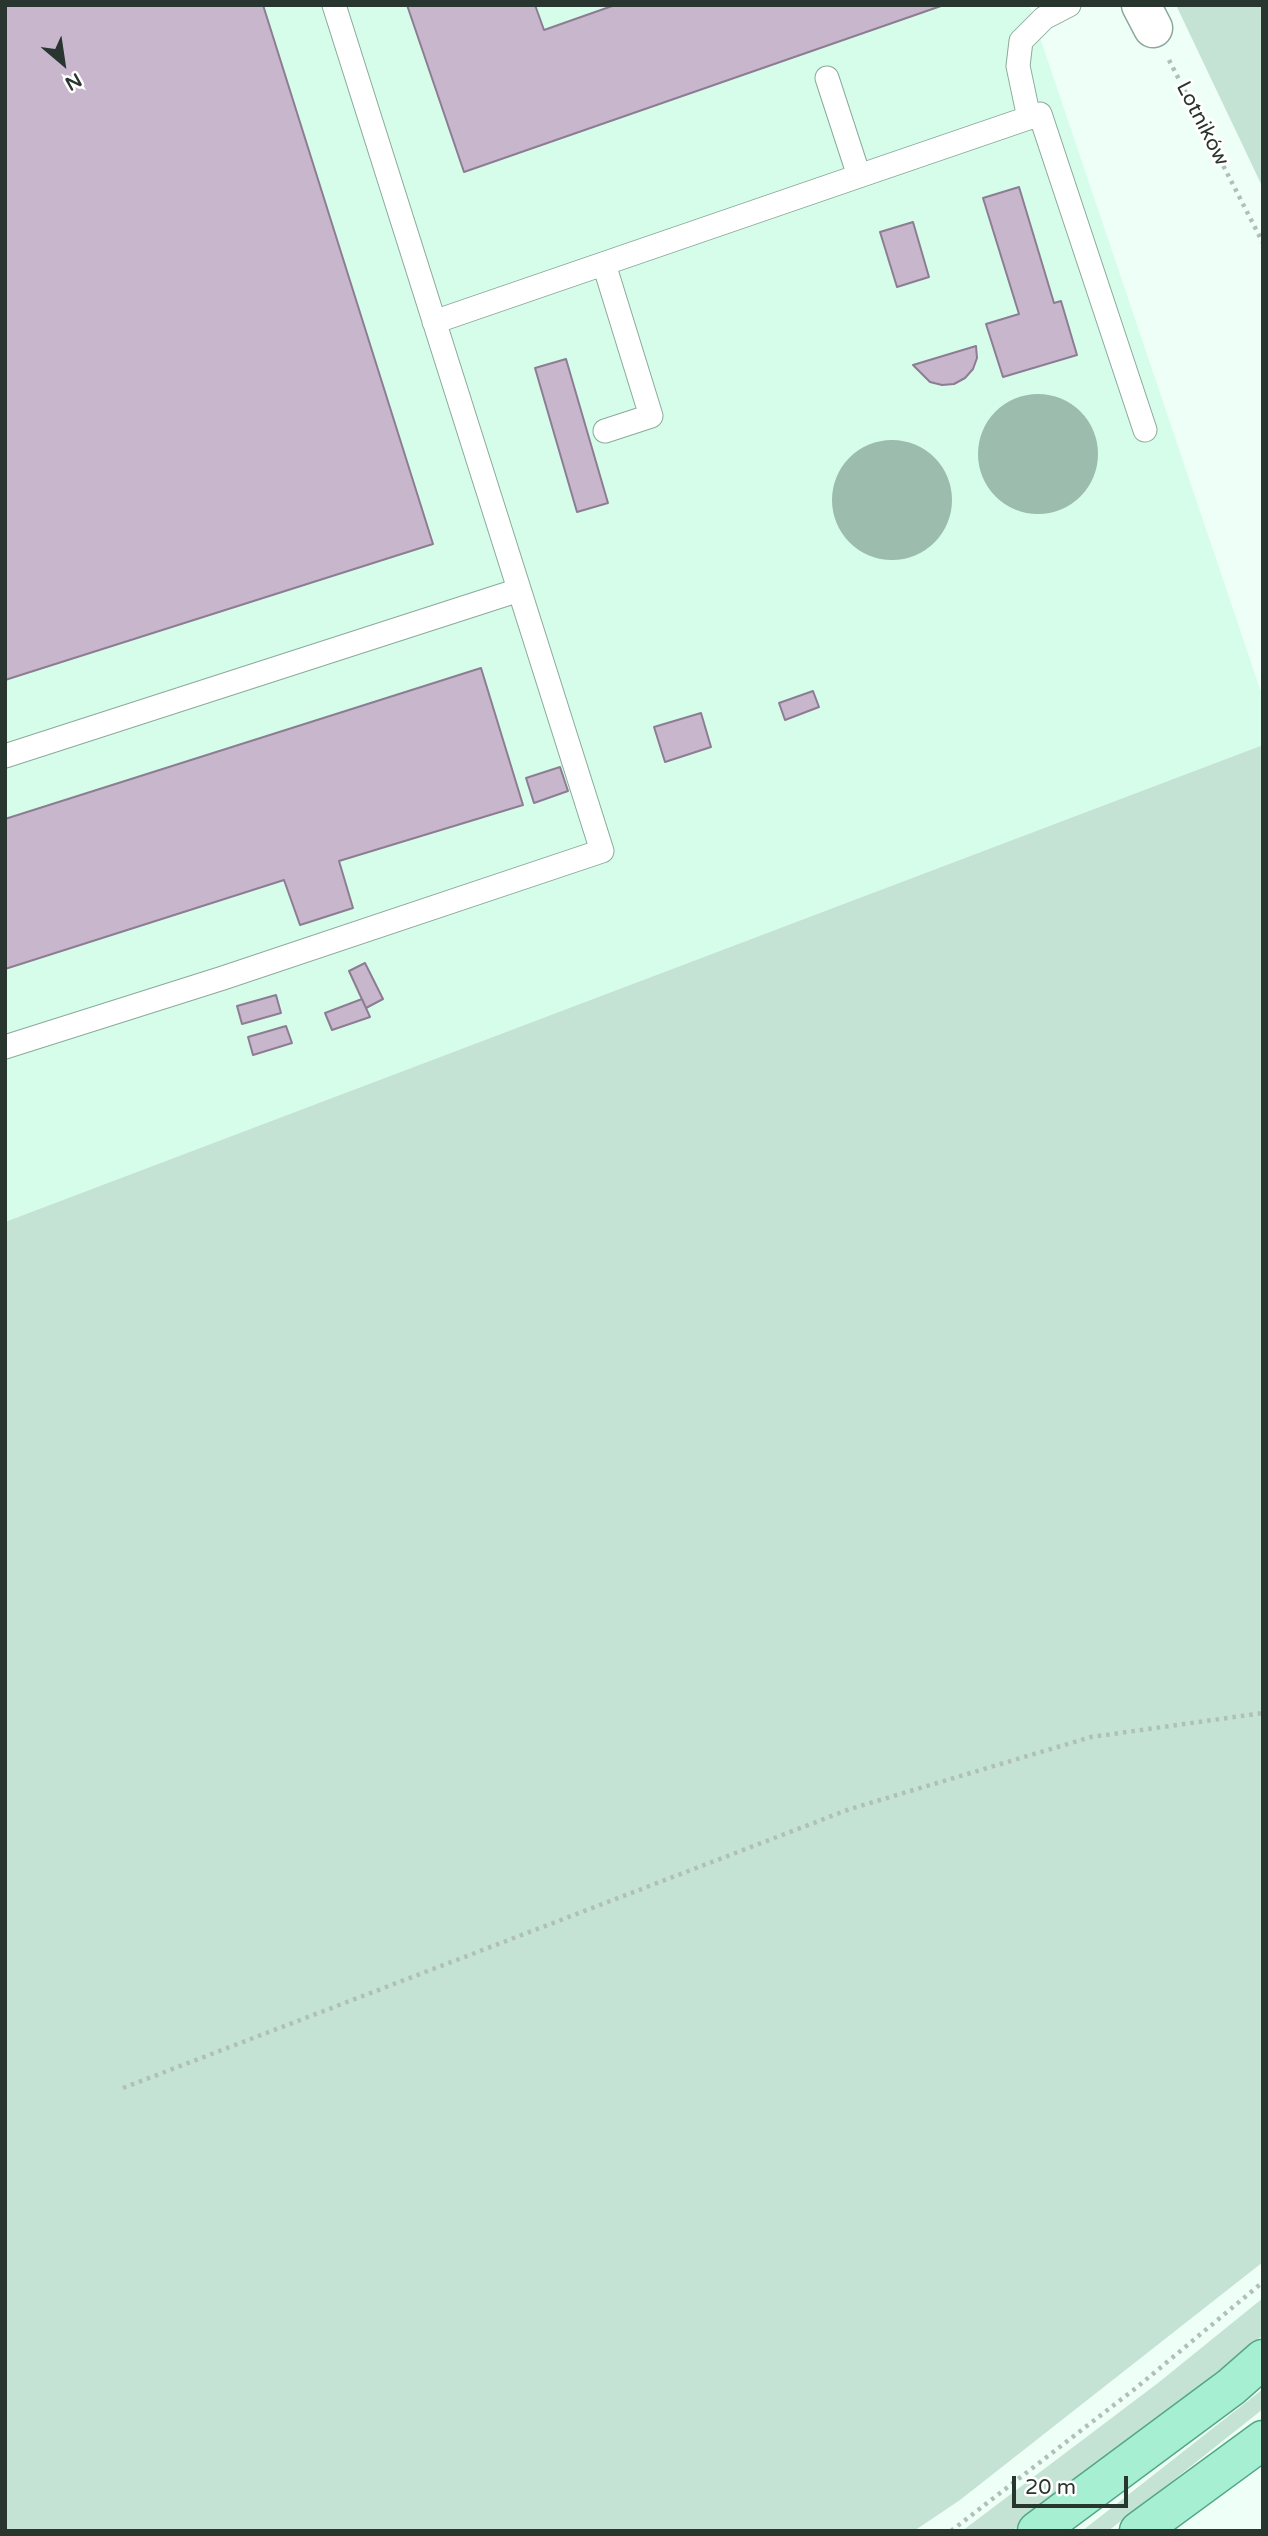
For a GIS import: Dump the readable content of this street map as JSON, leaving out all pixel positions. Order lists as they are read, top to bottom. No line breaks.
{"streets":{"path":["Lotników"]},"scale_bar":"20 m","north":"bottom right"}
